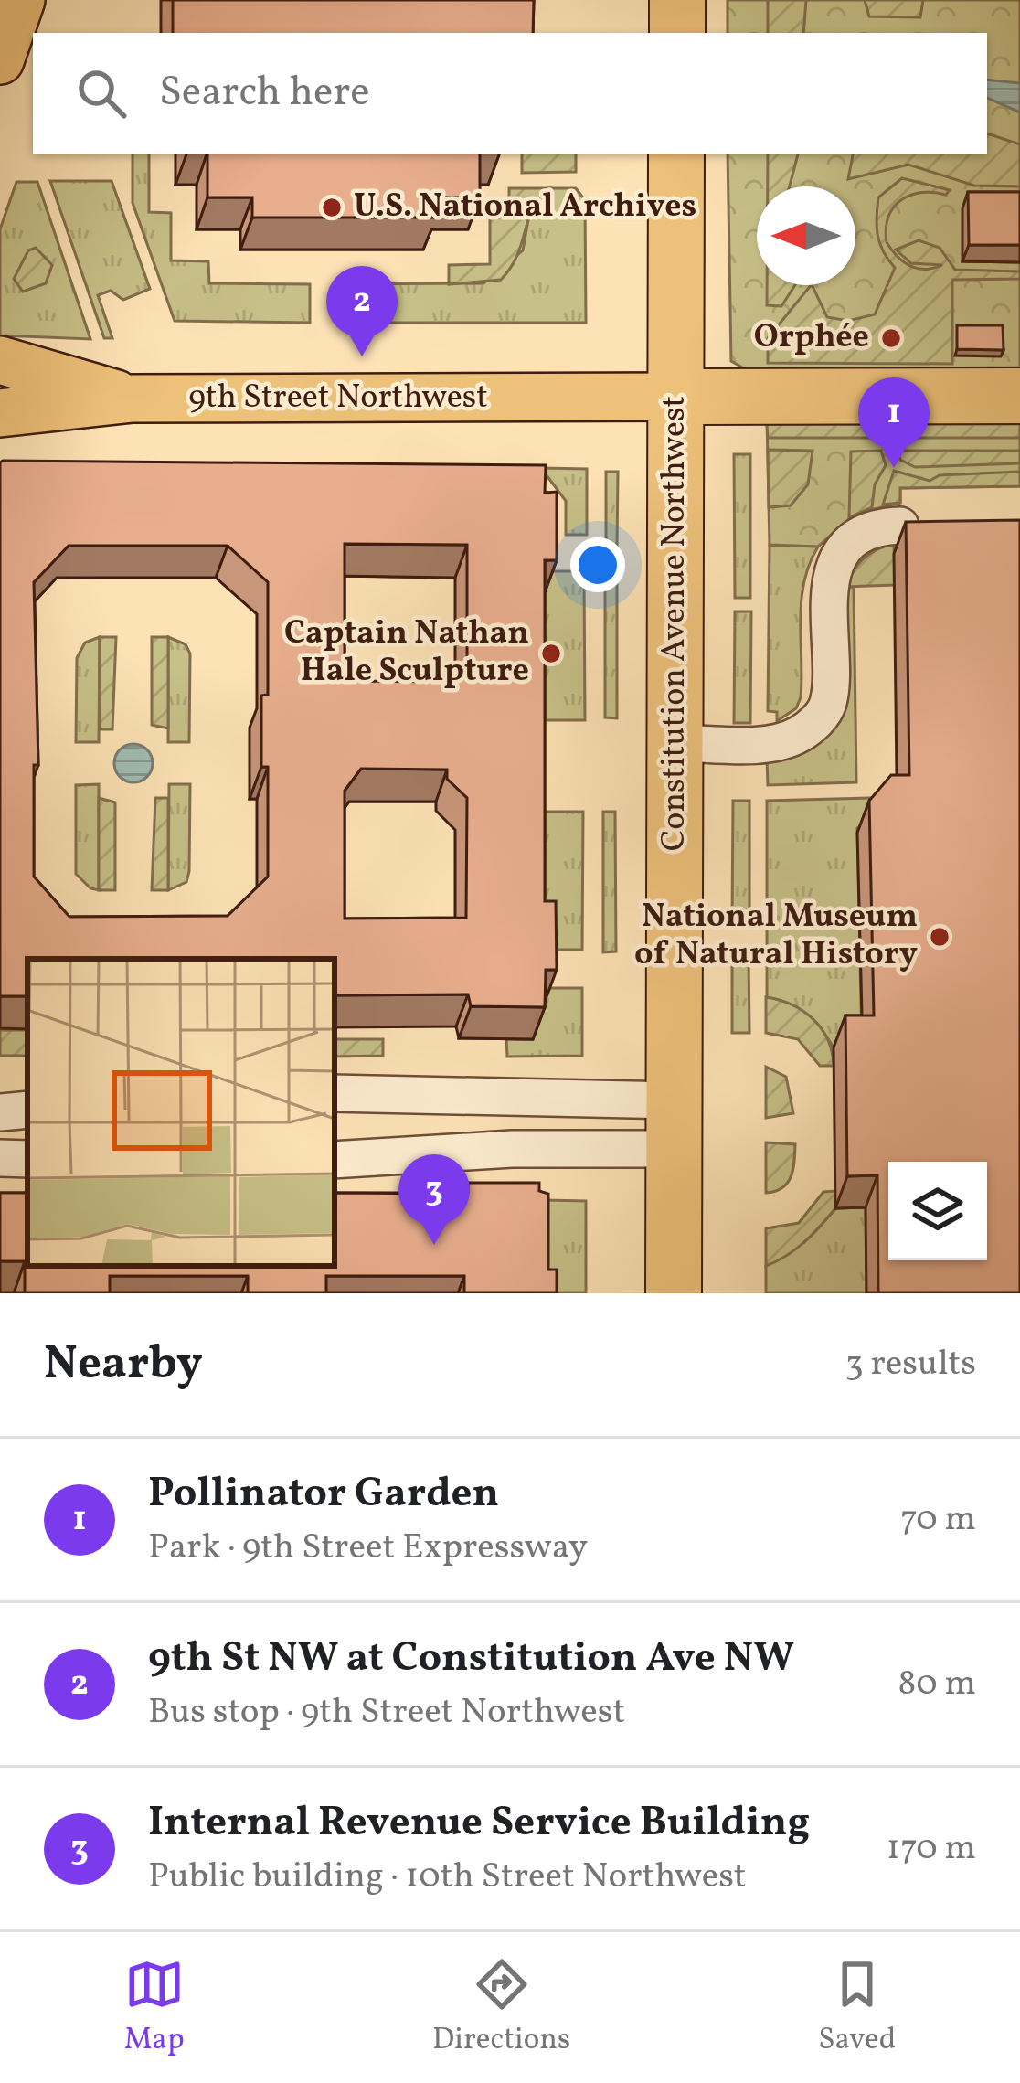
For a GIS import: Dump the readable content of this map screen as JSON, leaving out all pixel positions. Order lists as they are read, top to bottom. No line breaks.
{"streets":{"highway":["Constitution Avenue Northwest"],"main road":["9th Street Northwest"]},"crossings":[["9th Street Northwest","Constitution Avenue Northwest"]],"places":["U.S. National Archives","Orphée","Captain Nathan Hale Sculpture","National Museum of Natural History"],"north":"left","page":{"search":"Search here","pins":["2","1","3"],"heading":["Nearby","3 results"],"list":[{"mark":"1","name":"Pollinator Garden","note":"Park · 9th Street Expressway","value":"70 m"},{"mark":"2","name":"9th St NW at Constitution Ave NW","note":"Bus stop · 9th Street Northwest","value":"80 m"},{"mark":"3","name":"Internal Revenue Service Building","note":"Public building · 10th Street Northwest","value":"170 m"}],"nav":["Map","Directions","Saved"]}}
